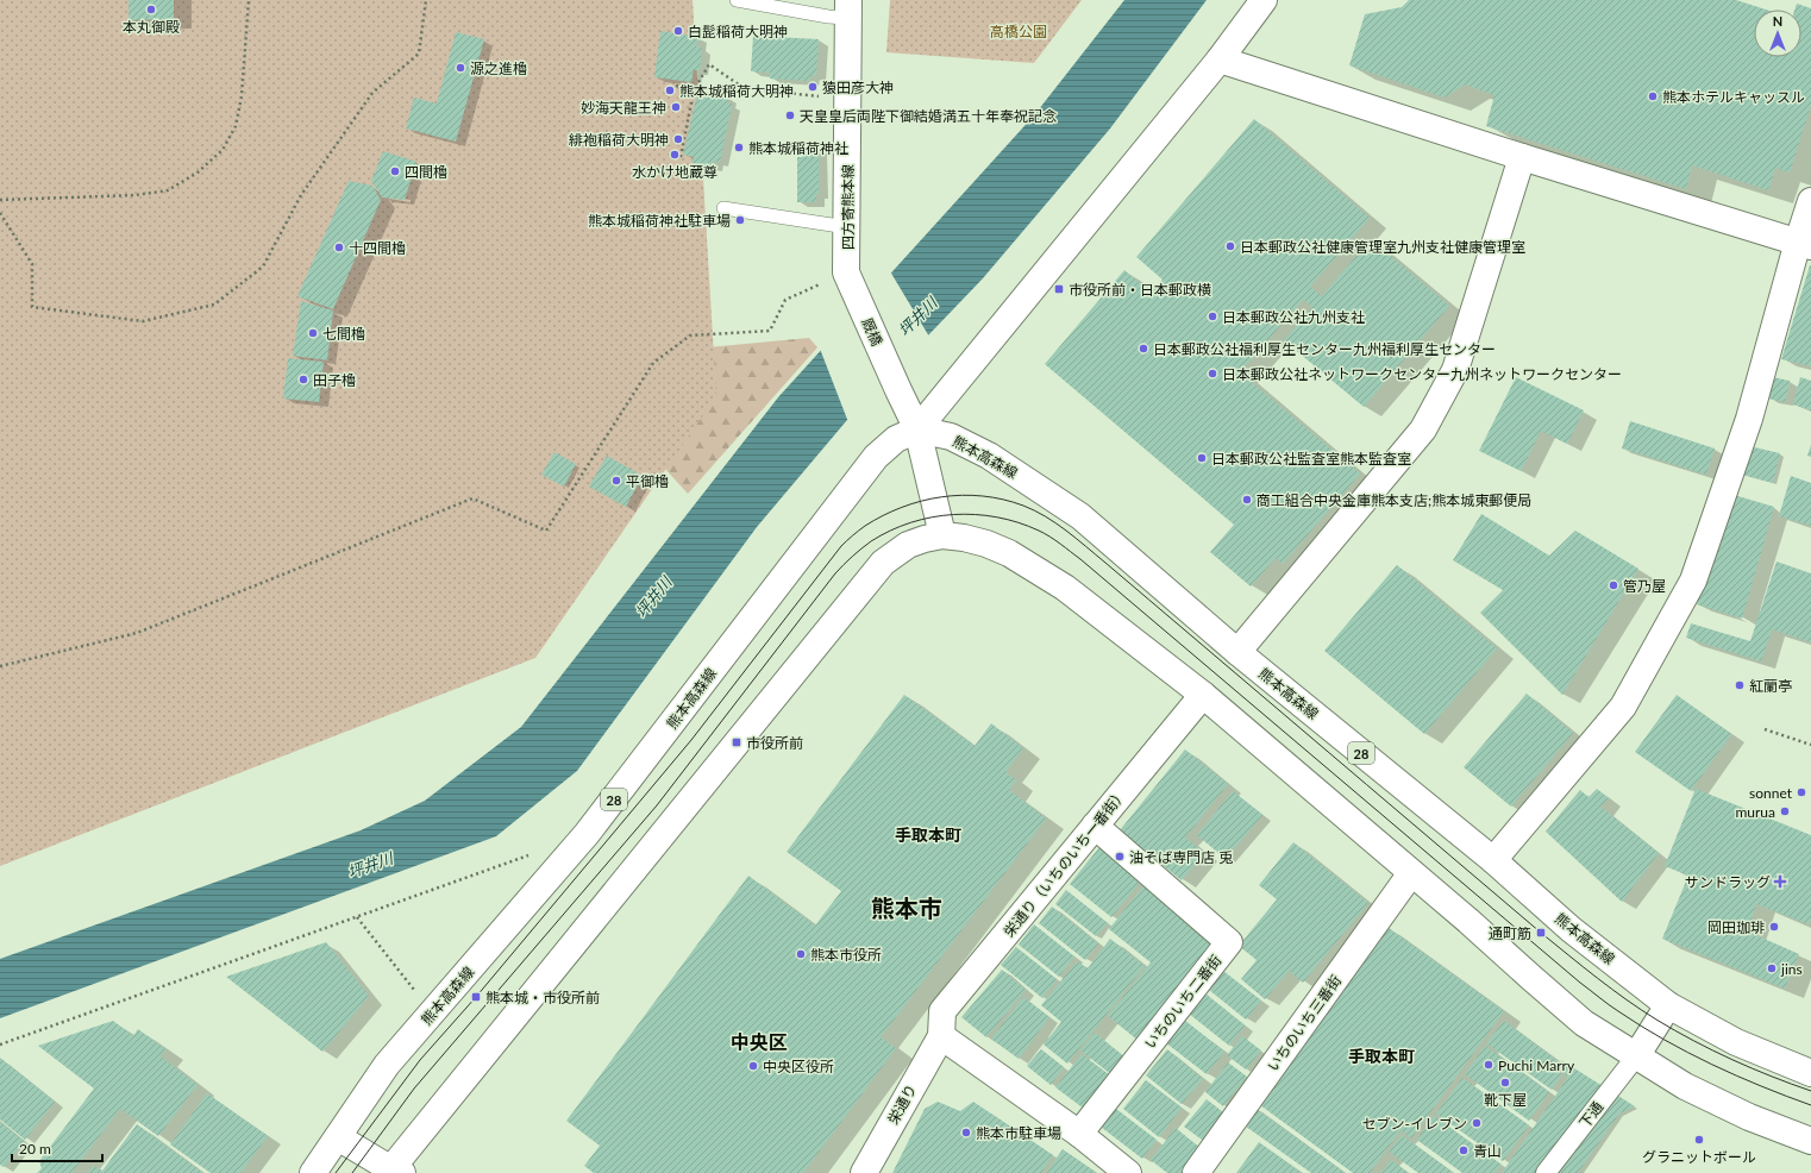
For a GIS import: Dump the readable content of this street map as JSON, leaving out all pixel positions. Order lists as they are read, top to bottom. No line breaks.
{"streets":{"main road":["四方寄熊本線","厩橋","熊本高森線","28","栄通り（いちのいち一番街）","いちのいち二番街","いちのいち三番街","栄通り"],"street":["下通"]},"crossings":[["四方寄熊本線","厩橋"],["厩橋","熊本高森線"],["栄通り（いちのいち一番街）","いちのいち二番街"],["栄通り（いちのいち一番街）","栄通り"]],"districts":["手取本町","熊本市","中央区","手取本町"],"water":["坪井川"],"parks":["高橋公園"],"places":{"other":["本丸御殿","白髭稲荷大明神","源之進櫓","猿田彦大神","熊本城稲荷大明神","熊本ホテルキャッスル","妙海天龍王神","天皇皇后両陛下御結婚満五十年奉祝記念","緋袍稲荷大明神","熊本城稲荷神社","水かけ地蔵尊","四間櫓","熊本城稲荷神社駐車場","日本郵政公社健康管理室九州支社健康管理室","十四間櫓","日本郵政公社九州支社","七間櫓","日本郵政公社福利厚生センター九州福利厚生センター","日本郵政公社ネットワークセンター九州ネットワークセンター","田子櫓","日本郵政公社監査室熊本監査室","平御櫓","商工組合中央金庫熊本支店;熊本城東郵便局","管乃屋","紅蘭亭","sonnet","murua","油そば専門店 兎","岡田珈琲","熊本市役所","jins","Puchi Marry","中央区役所","靴下屋","セブン-イレブン","熊本市駐車場","グラニットボール","青山"],"transit":["市役所前・日本郵政横","市役所前","通町筋","熊本城・市役所前"],"health":["サンドラッグ"]},"scale_bar":"20 m","north":"top"}
